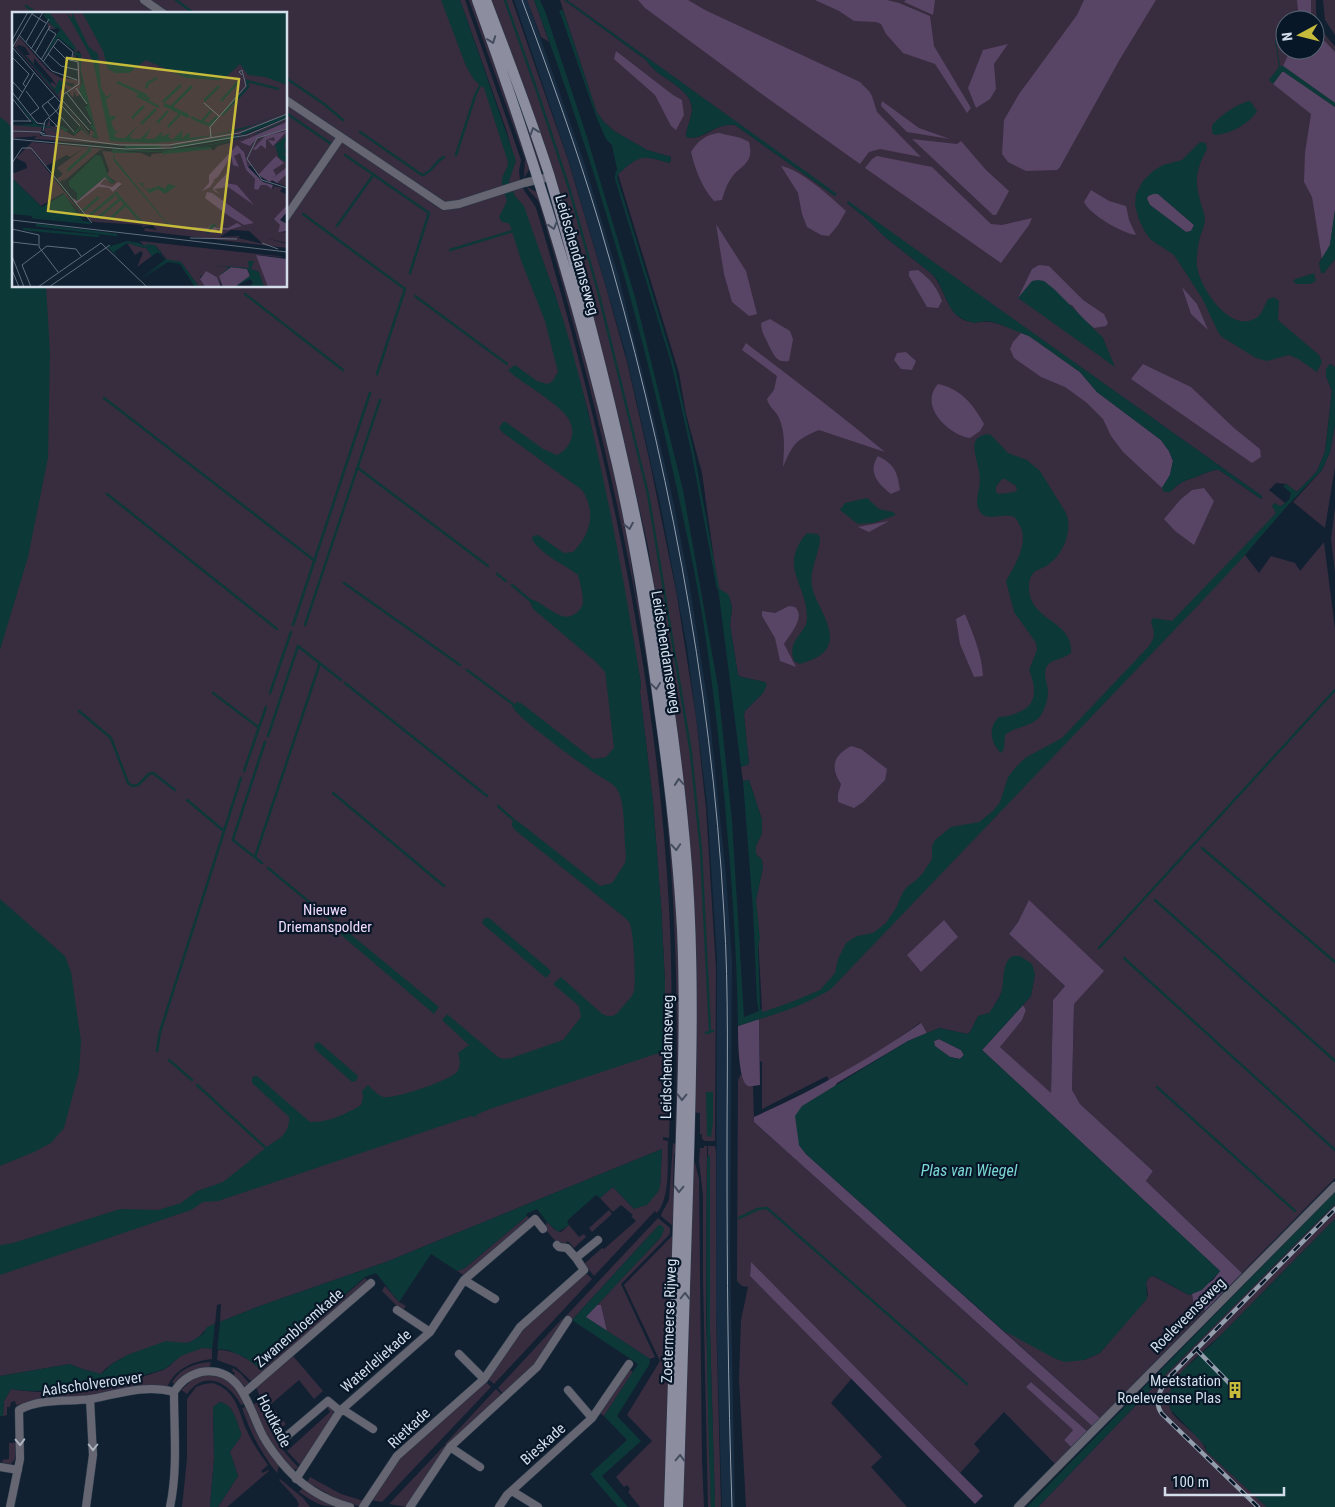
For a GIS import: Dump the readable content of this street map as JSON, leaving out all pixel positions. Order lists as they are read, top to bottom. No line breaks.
{"streets":{"main road":["Leidschendamseweg","Zoetermeerse Rijweg"],"street":["Roeleveenseweg","Zwanenbloemkade","Waterleliekade","Aalscholveroever","Houtkade","Rietkade","Bieskade"]},"crossings":[["Leidschendamseweg","Zoetermeerse Rijweg"],["Zwanenbloemkade","Houtkade"],["Waterleliekade","Houtkade"],["Aalscholveroever","Houtkade"]],"water":["Plas van Wiegel"],"parks":["Nieuwe Driemanspolder"],"places":{"building":["Meetstation Roeleveense Plas"]},"scale_bar":"100 m","north":"left"}
